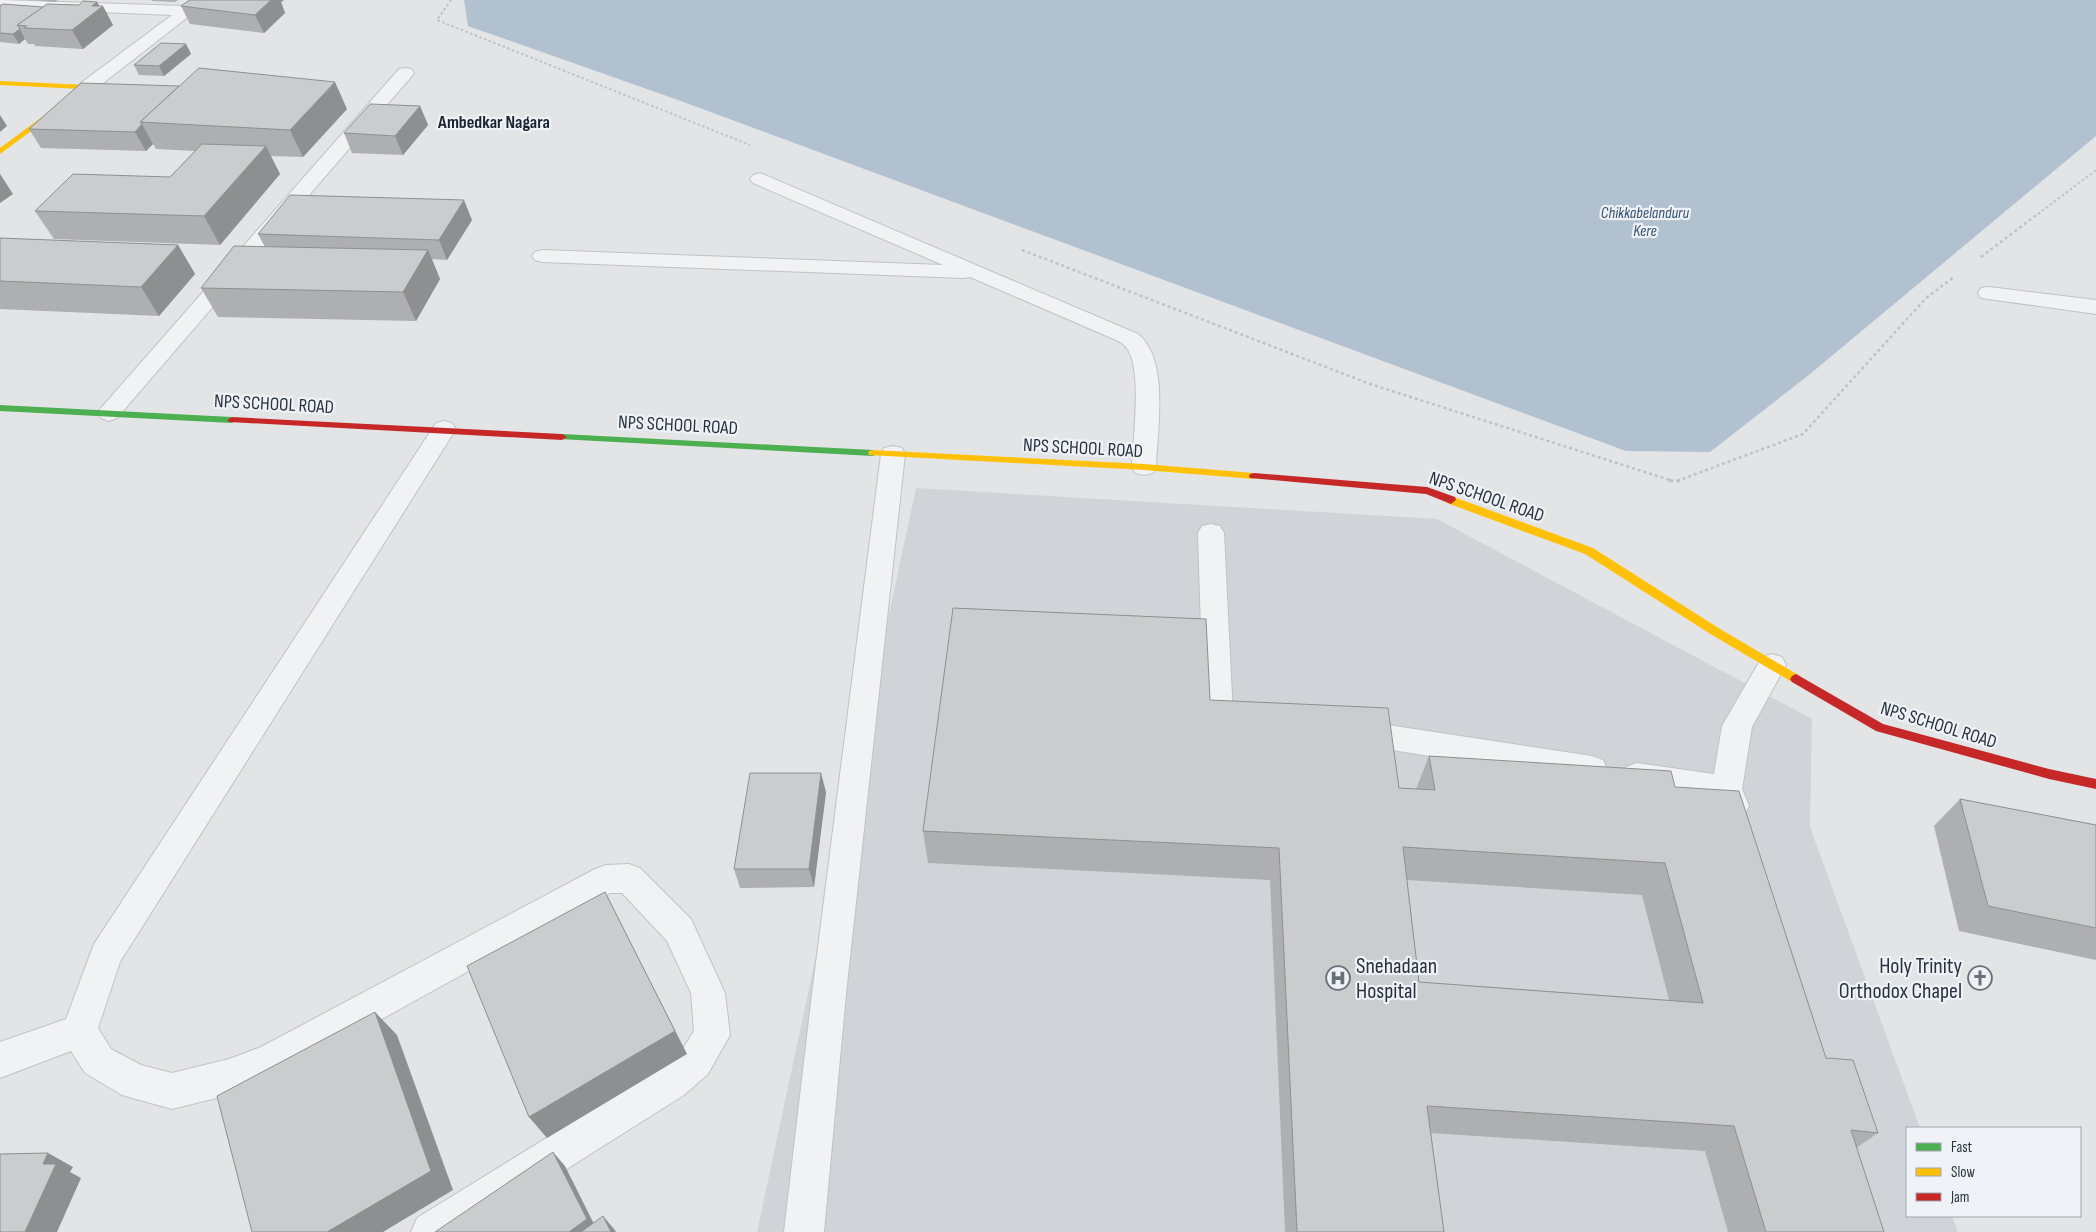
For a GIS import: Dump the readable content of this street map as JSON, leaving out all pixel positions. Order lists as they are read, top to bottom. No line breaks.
{"streets":{"street":["NPS SCHOOL ROAD"]},"districts":["Ambedkar Nagara"],"water":["Chikkabelanduru Kere"],"places":{"hospital":["Snehadaan Hospital"],"church":["Holy Trinity Orthodox Chapel"]},"legend":["Fast","Slow","Jam"]}
